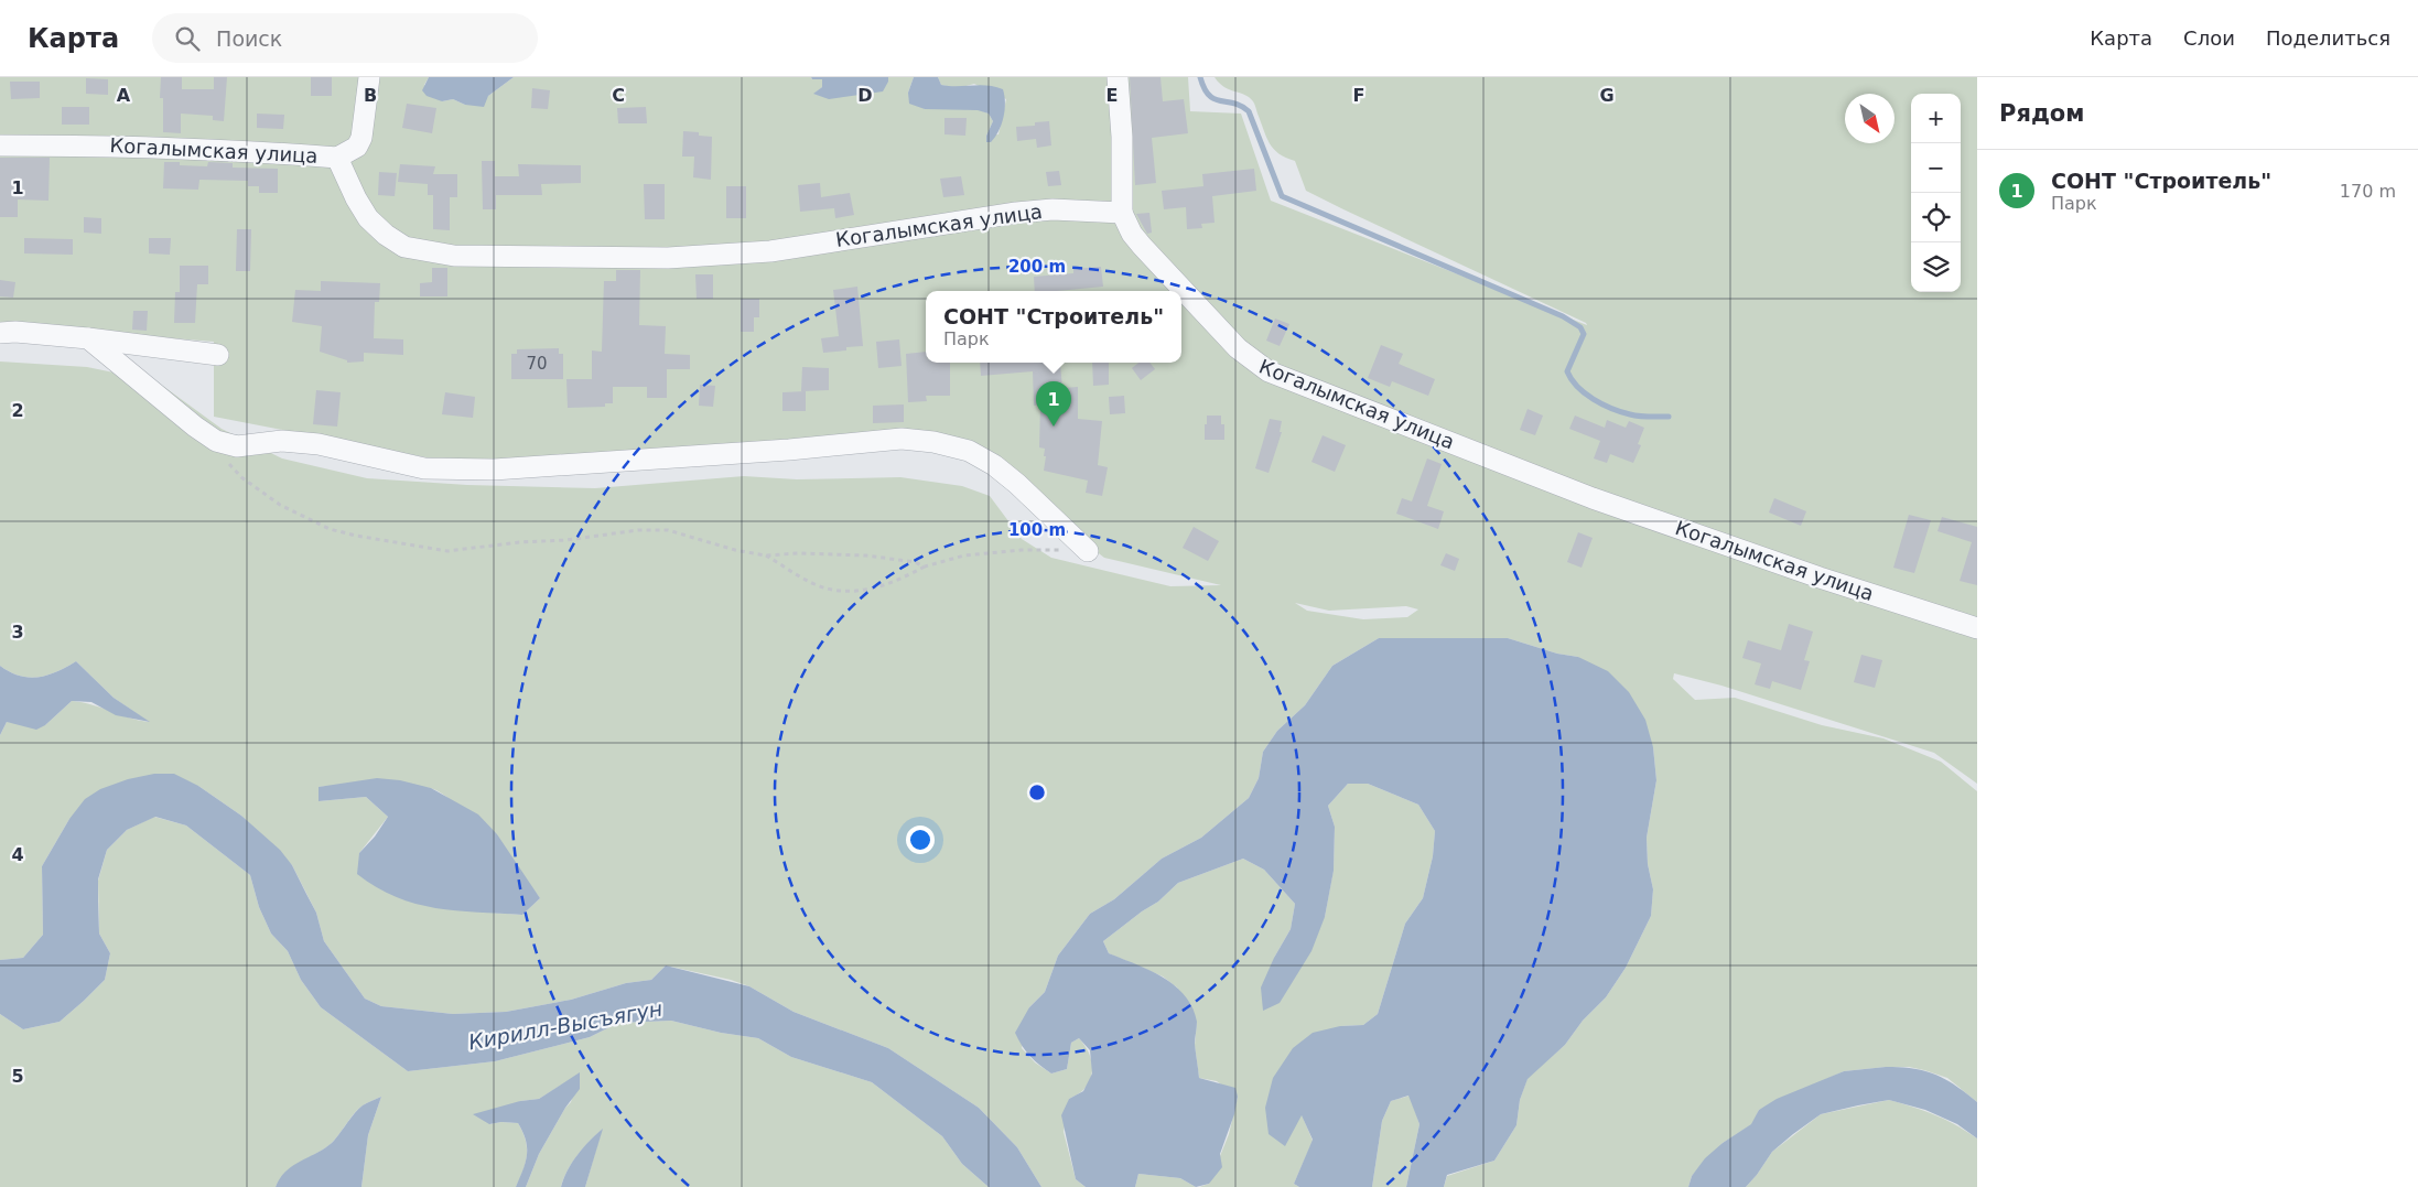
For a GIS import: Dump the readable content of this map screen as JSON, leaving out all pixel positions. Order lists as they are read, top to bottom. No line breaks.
{"streets":{"street":["Когалымская улица"]},"water":["Кирилл-Высъягун"],"house_numbers":["70"],"north":"bottom right","page":{"header":"Карта","search":"Поиск","nav":["Карта","Слои","Поделиться"],"heading":"Рядом","map_buttons":["+","−"],"list":[{"mark":"1","name":"СОНТ \"Строитель\"","note":"Парк","value":"170 m"}],"popup":["СОНТ \"Строитель\"","Парк"],"pins":"1"},"grid":{"columns":["A","B","C","D","E","F","G"],"rows":["1","2","3","4","5"]},"rings":["200 m","100 m"]}
